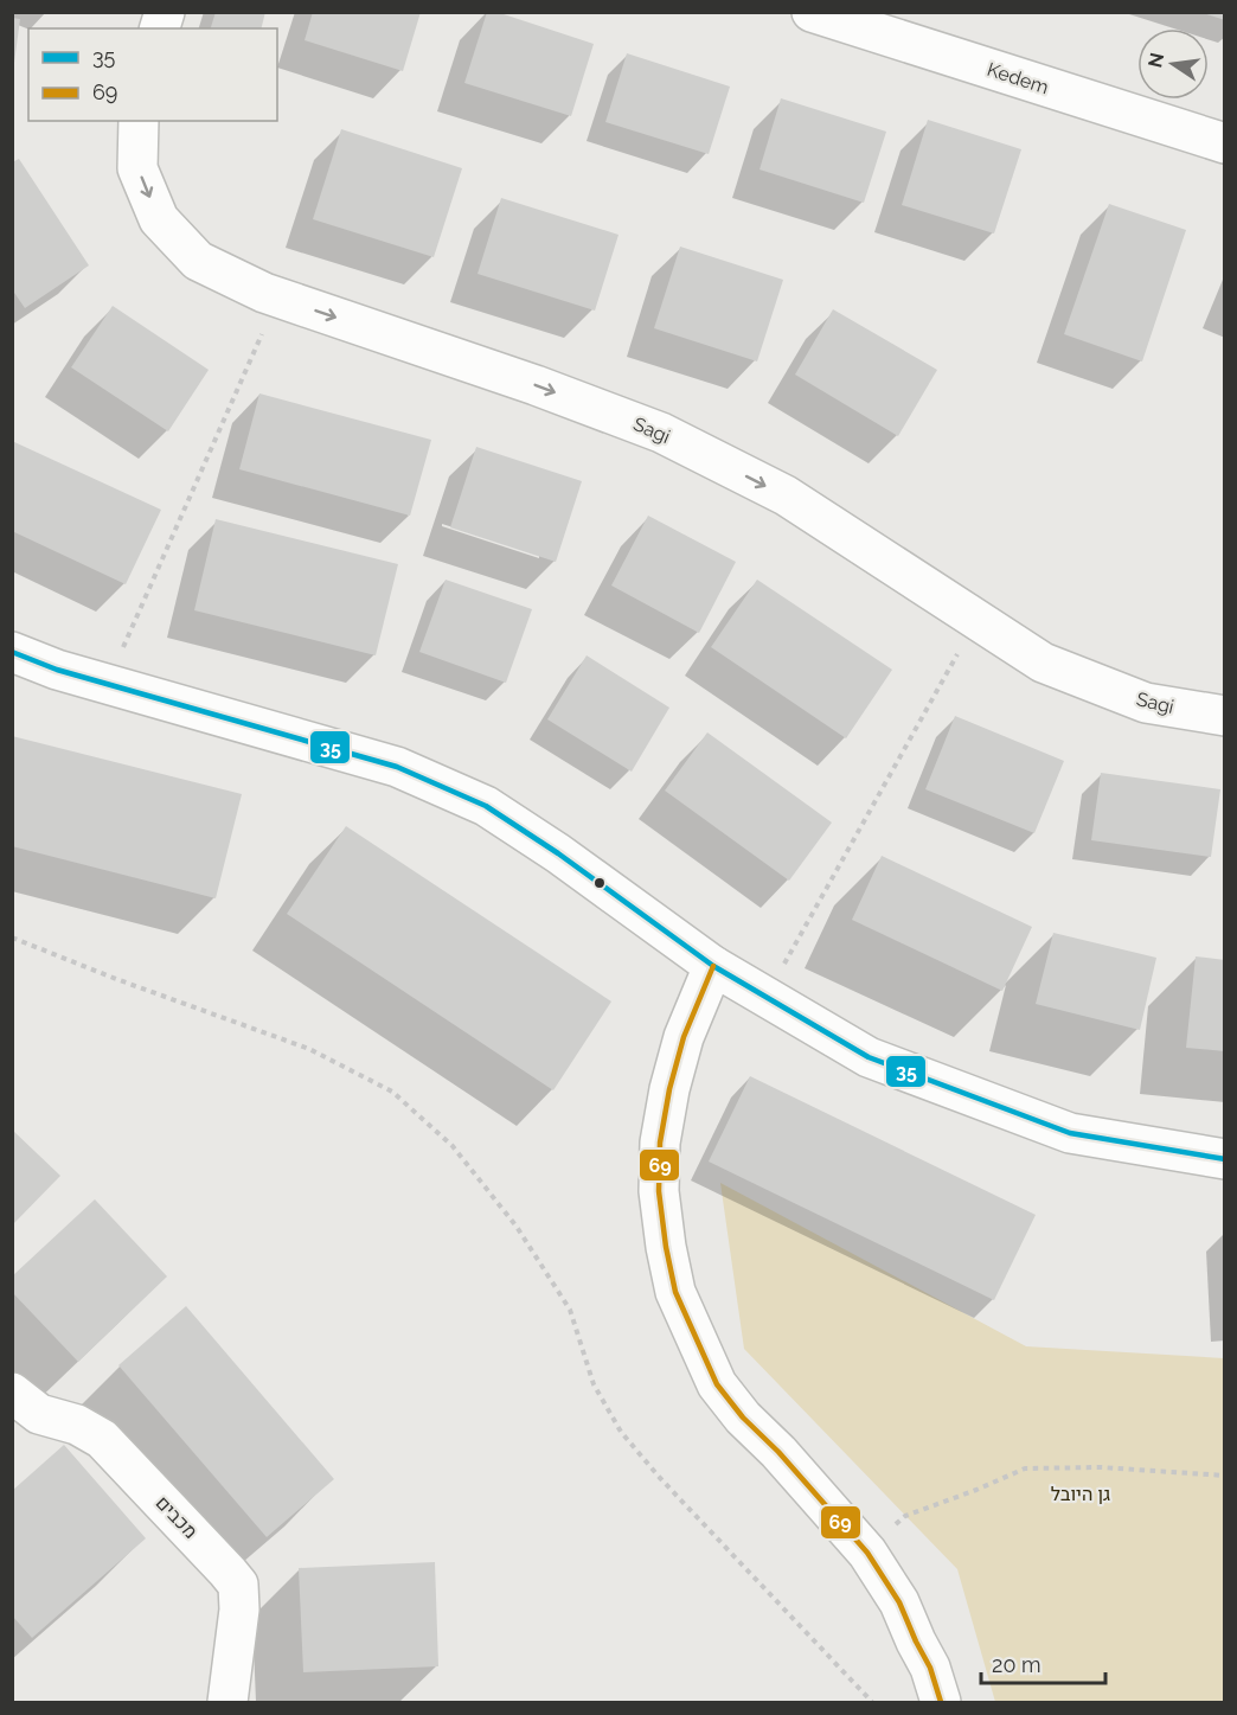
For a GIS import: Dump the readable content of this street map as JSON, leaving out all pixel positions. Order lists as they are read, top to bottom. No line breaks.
{"streets":{"street":["Kedem","Sagi","מכבים"]},"one_way":["Sagi"],"parks":["גן היובל"],"lines":["transit line 35","transit line 69"],"legend":["35","69"],"scale_bar":"20 m","north":"left"}
